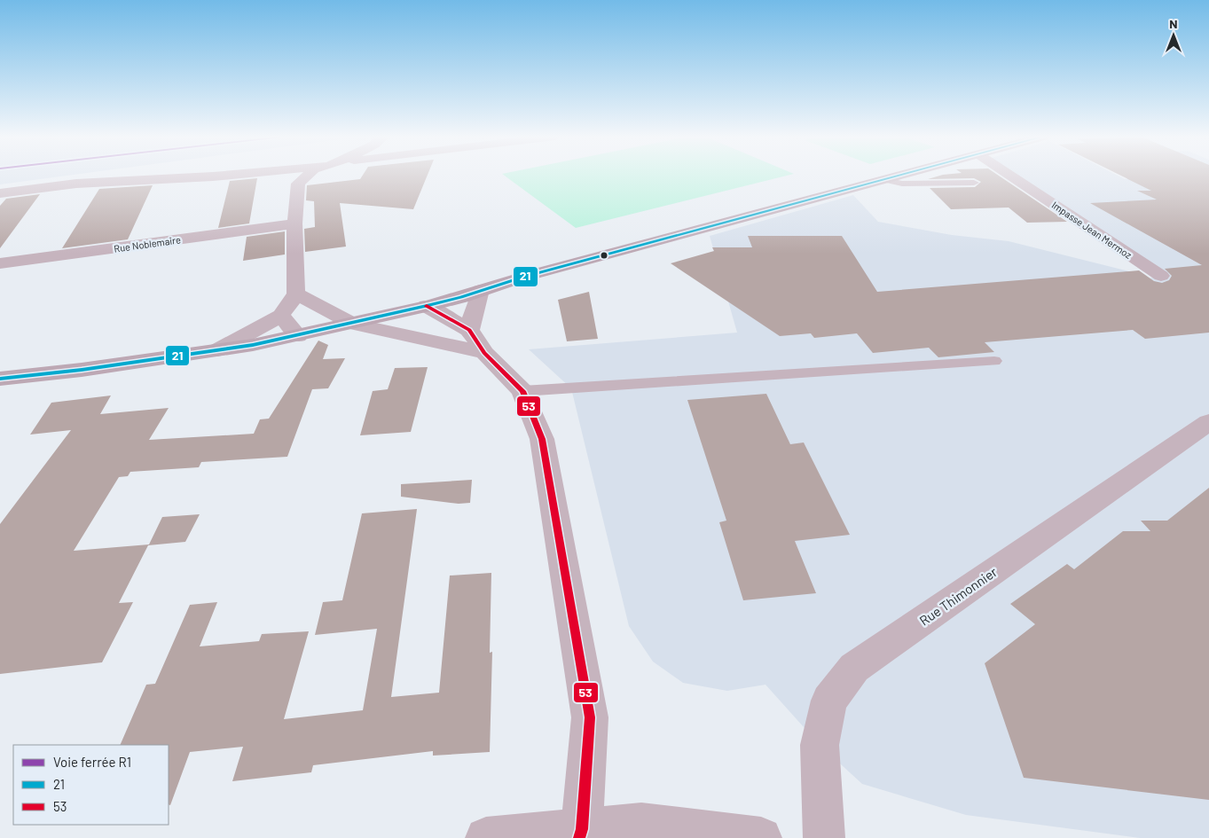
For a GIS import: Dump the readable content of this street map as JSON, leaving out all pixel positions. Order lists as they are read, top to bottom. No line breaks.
{"streets":{"street":["Impasse Jean Mermoz","Rue Noblemaire","Rue Thimonnier"]},"lines":["transit line 21","transit line 53"],"legend":["Voie ferrée R1","21","53"],"north":"top"}
